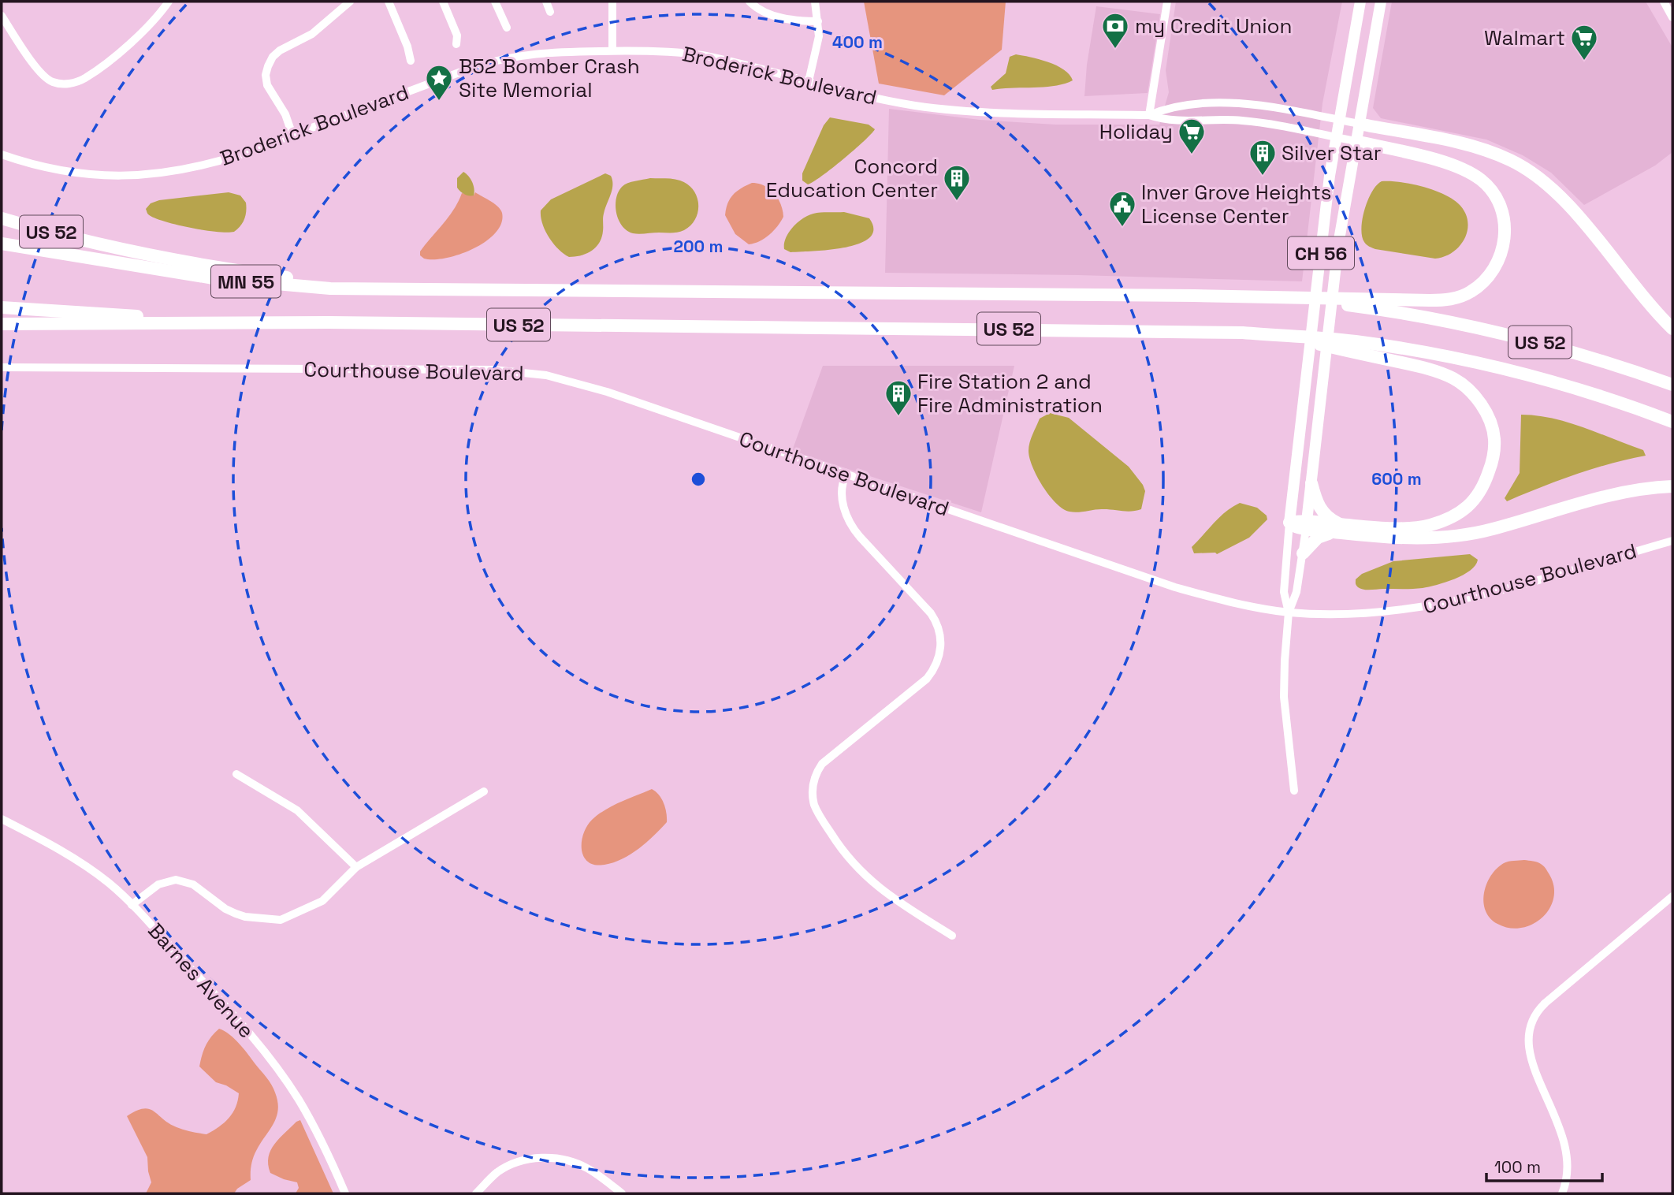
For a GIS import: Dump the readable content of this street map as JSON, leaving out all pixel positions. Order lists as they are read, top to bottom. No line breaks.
{"streets":{"highway":["US 52","MN 55"],"main road":["CH 56"],"street":["Broderick Boulevard","Courthouse Boulevard","Barnes Avenue"]},"crossings":[["Broderick Boulevard","CH 56"],["US 52","MN 55"]],"places":{"bank":["my Credit Union"],"supermarket":["Walmart","Holiday"],"place":["B52 Bomber Crash Site Memorial"],"building":["Silver Star","Concord Education Center","Fire Station 2 and Fire Administration"],"public building":["Inver Grove Heights License Center"]},"scale_bar":"100 m","rings":["400 m","200 m","600 m"]}
